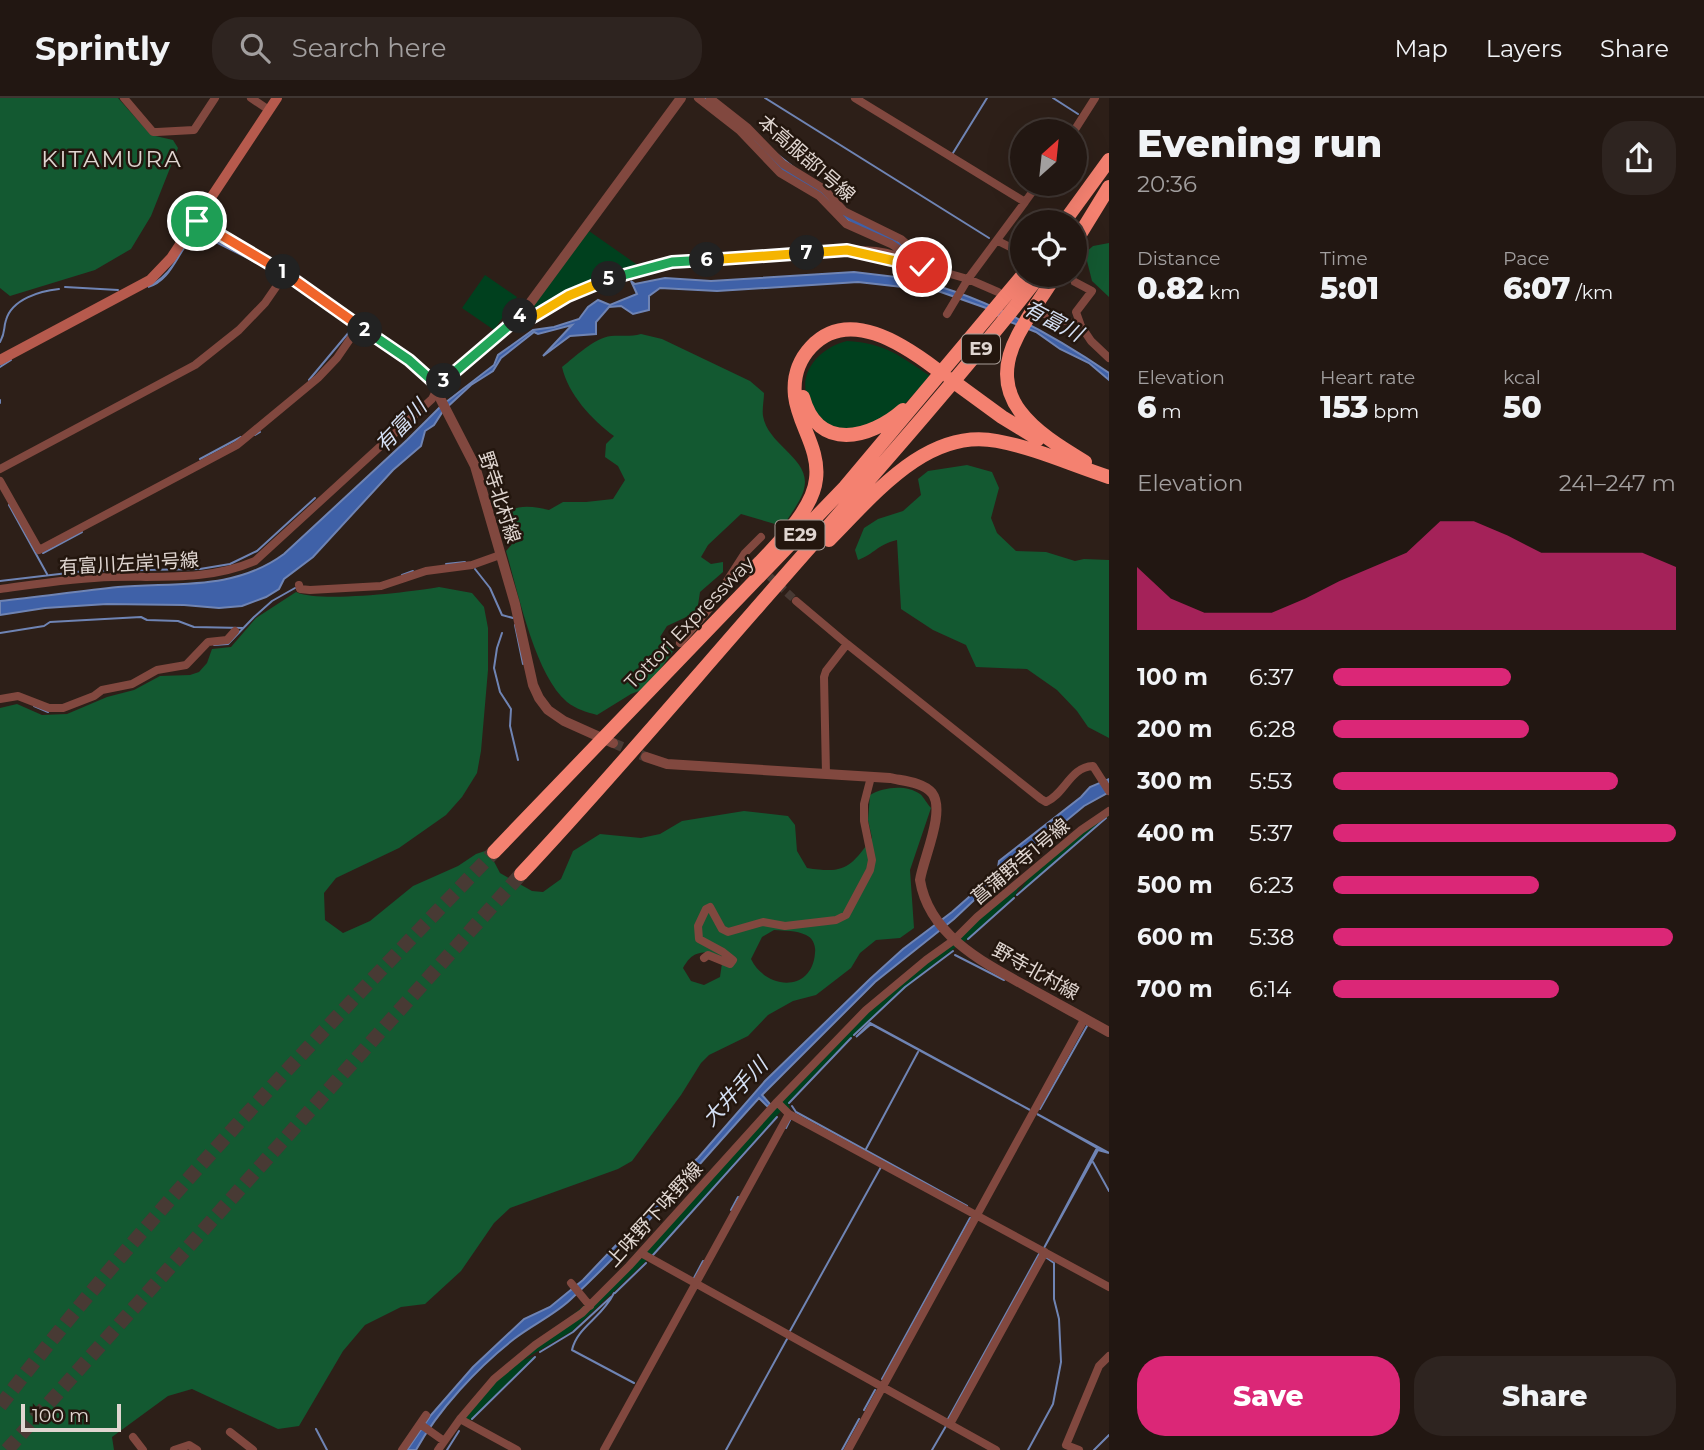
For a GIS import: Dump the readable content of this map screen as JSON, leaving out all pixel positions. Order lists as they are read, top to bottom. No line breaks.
{"streets":{"highway":["E9","E29","Tottori Expressway"],"street":["本高服部1号線","野寺北村線","有富川左岸1号線","菖蒲野寺1号線","上味野下味野線"]},"crossings":[["本高服部1号線","E9"],["E9","Tottori Expressway"],["野寺北村線","有富川左岸1号線"],["野寺北村線","Tottori Expressway"],["野寺北村線","菖蒲野寺1号線"],["野寺北村線","上味野下味野線"],["菖蒲野寺1号線","上味野下味野線"]],"districts":["KITAMURA"],"water":["有富川","大井手川"],"scale_bar":"100 m","north":"top right","page":{"header":"Sprintly","search":"Search here","nav":["Map","Layers","Share"],"heading":["Evening run","20:36"],"stats":[["Distance","0.82 km"],["Time","5:01"],["Pace","6:07 /km"],["Elevation","6 m"],["Heart rate","153 bpm"],["kcal","50"]],"pins":["7","6","1","5","4","2","3"],"chart":["Elevation","241–247 m"],"list":[{"name":"100 m","note":"6:37"},{"name":"200 m","note":"6:28"},{"name":"300 m","note":"5:53"},{"name":"400 m","note":"5:37"},{"name":"500 m","note":"6:23"},{"name":"600 m","note":"5:38"},{"name":"700 m","note":"6:14"}],"buttons":["Save","Share"],"scale":"100 m"}}
